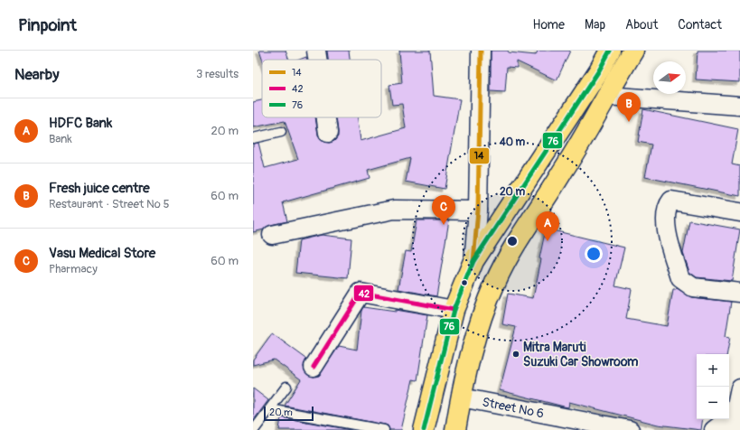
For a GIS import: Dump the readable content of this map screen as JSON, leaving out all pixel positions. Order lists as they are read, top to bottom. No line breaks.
{"streets":{"street":["Street No 6"]},"places":["Mitra Maruti Suzuki Car Showroom"],"lines":["transit line 14","transit line 76","transit line 42"],"legend":["14","42","76"],"scale_bar":"20 m","north":"right","page":{"header":"Pinpoint","nav":["Home","Map","About","Contact"],"heading":["Nearby","3 results"],"pins":["B","C","A"],"list":[{"mark":"A","name":"HDFC Bank","note":"Bank","value":"20 m"},{"mark":"B","name":"Fresh juice centre","note":"Restaurant · Street No 5","value":"60 m"},{"mark":"C","name":"Vasu Medical Store","note":"Pharmacy","value":"60 m"}],"map_buttons":["+","−"],"scale":"20 m"},"rings":["40 m","20 m"]}
